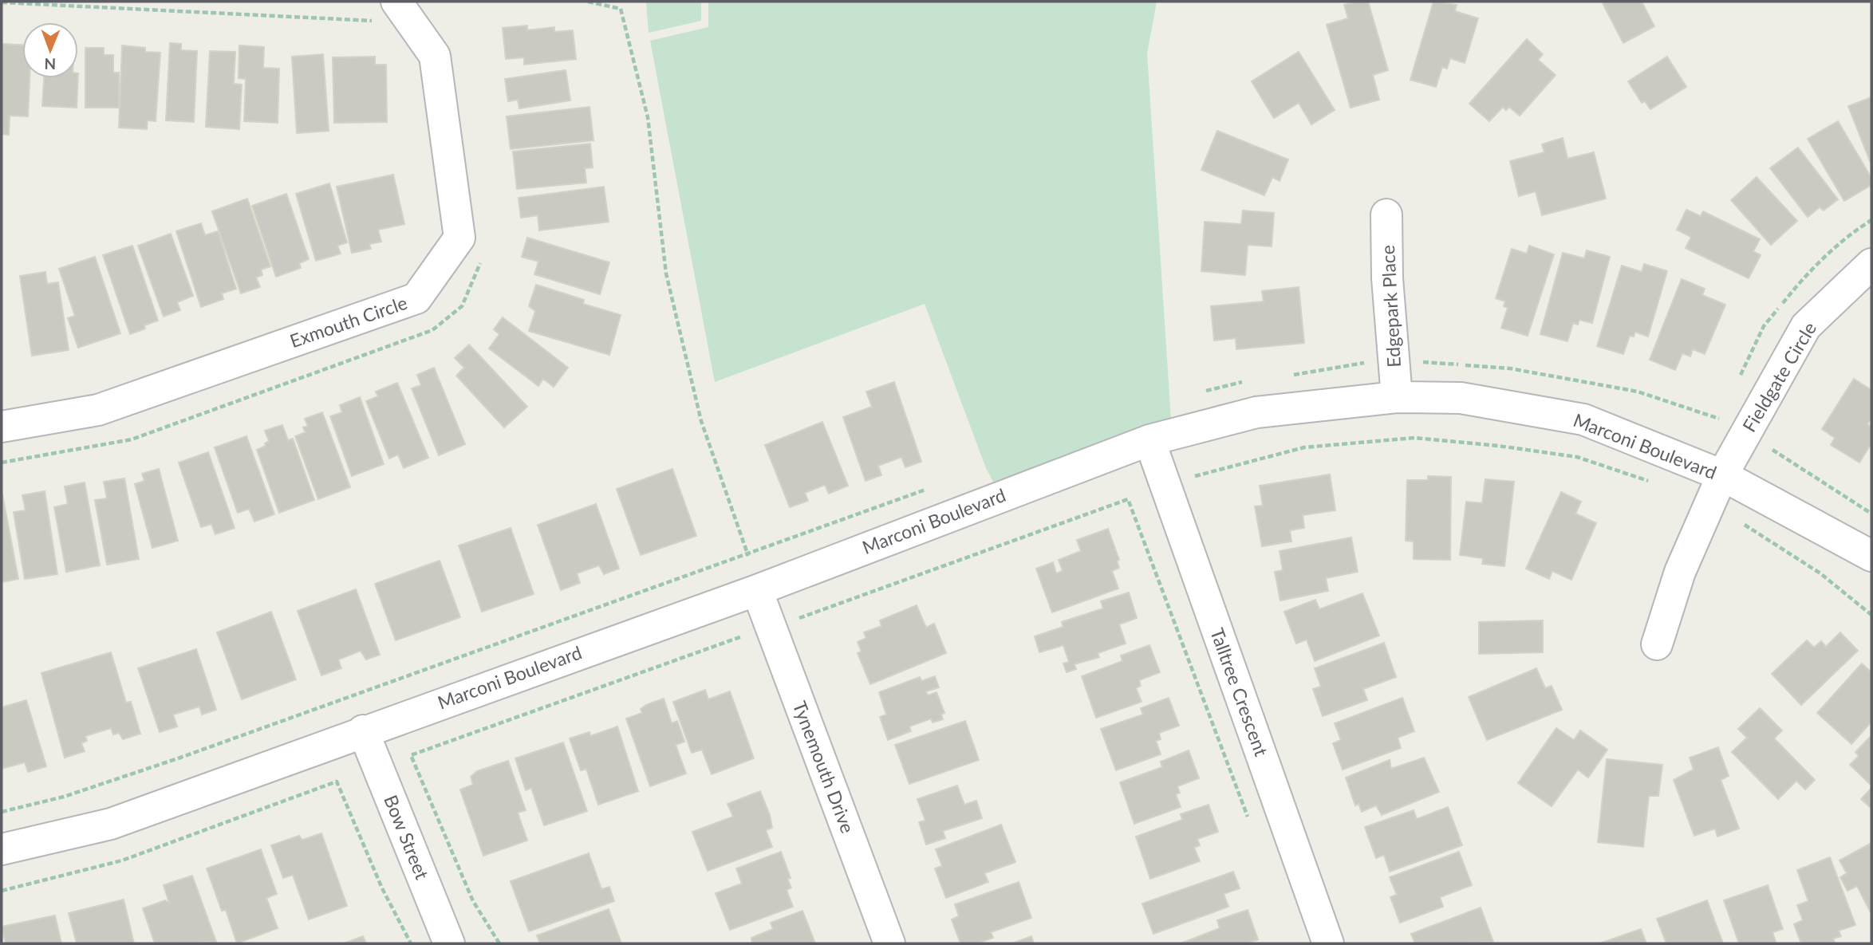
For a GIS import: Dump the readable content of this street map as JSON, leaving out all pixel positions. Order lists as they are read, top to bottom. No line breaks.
{"streets":{"street":["Edgepark Place","Exmouth Circle","Fieldgate Circle","Marconi Boulevard","Talltree Crescent","Tynemouth Drive","Bow Street"]},"crossings":[["Edgepark Place","Marconi Boulevard"],["Fieldgate Circle","Marconi Boulevard"],["Marconi Boulevard","Talltree Crescent"],["Marconi Boulevard","Tynemouth Drive"],["Marconi Boulevard","Bow Street"]],"north":"bottom"}
